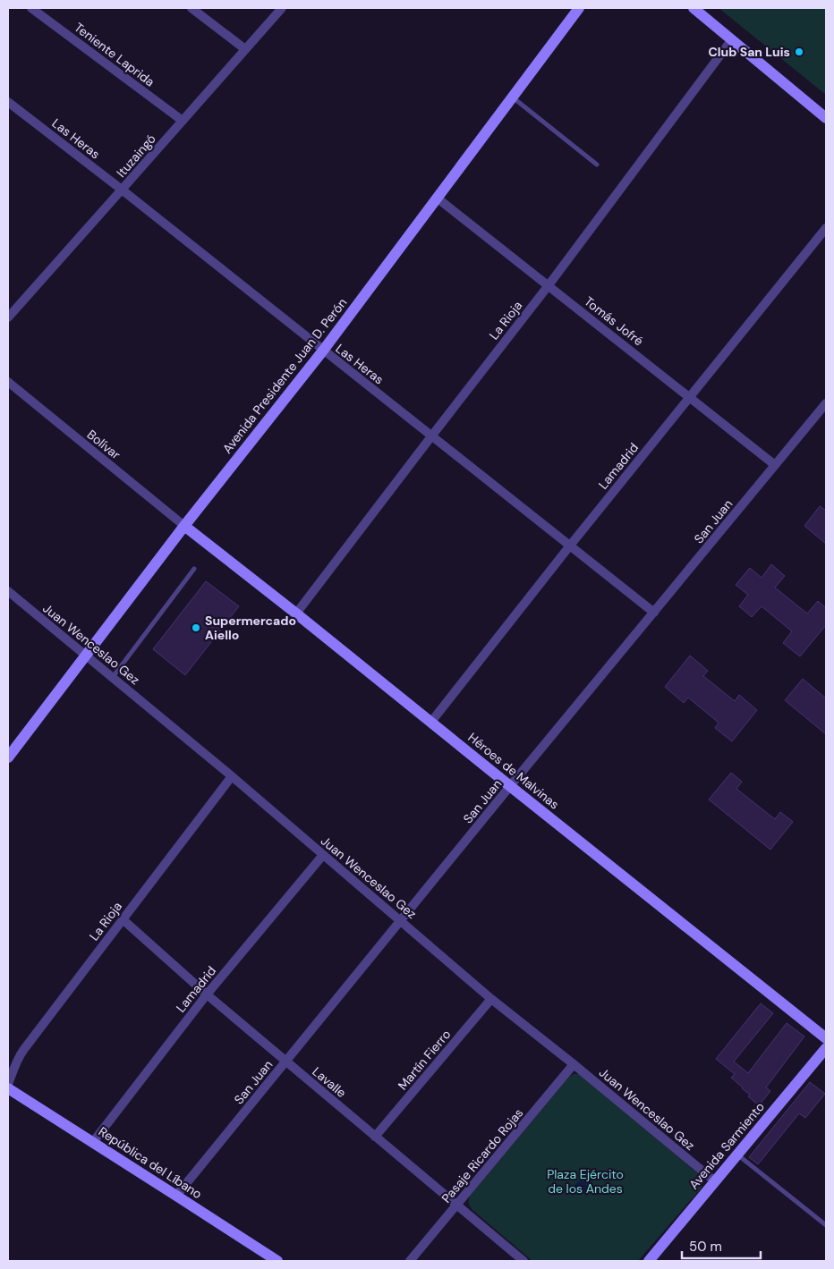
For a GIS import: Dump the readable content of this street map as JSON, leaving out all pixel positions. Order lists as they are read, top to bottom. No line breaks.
{"streets":{"main road":["Avenida Presidente Juan D. Perón","Héroes de Malvinas","Avenida Sarmiento","República del Líbano"],"street":["Teniente Laprida","Las Heras","Ituzaingó","La Rioja","Tomás Jofré","Bolívar","Lamadrid","San Juan","Juan Wenceslao Gez","Martín Fierro","Lavalle","Pasaje Ricardo Rojas"]},"crossings":[["Teniente Laprida","Ituzaingó"],["Las Heras","Ituzaingó"],["Las Heras","La Rioja"],["Las Heras","Avenida Presidente Juan D. Perón"],["Las Heras","Lamadrid"],["Las Heras","San Juan"],["La Rioja","Tomás Jofré"],["La Rioja","Juan Wenceslao Gez"],["La Rioja","Héroes de Malvinas"],["La Rioja","Lavalle"],["La Rioja","República del Líbano"],["Tomás Jofré","Avenida Presidente Juan D. Perón"],["Tomás Jofré","Lamadrid"],["Tomás Jofré","San Juan"],["Avenida Presidente Juan D. Perón","Bolívar"],["Avenida Presidente Juan D. Perón","Juan Wenceslao Gez"],["Avenida Presidente Juan D. Perón","Héroes de Malvinas"],["Bolívar","Héroes de Malvinas"],["Lamadrid","Juan Wenceslao Gez"],["Lamadrid","Héroes de Malvinas"],["Lamadrid","Lavalle"],["Lamadrid","República del Líbano"],["San Juan","Juan Wenceslao Gez"],["San Juan","Héroes de Malvinas"],["San Juan","Lavalle"],["San Juan","República del Líbano"],["Juan Wenceslao Gez","Martín Fierro"],["Juan Wenceslao Gez","Avenida Sarmiento"],["Juan Wenceslao Gez","Pasaje Ricardo Rojas"],["Martín Fierro","Lavalle"],["Lavalle","Pasaje Ricardo Rojas"]],"parks":["Plaza Ejército de los Andes"],"places":["Club San Luis","Supermercado Aiello"],"scale_bar":"50 m"}
